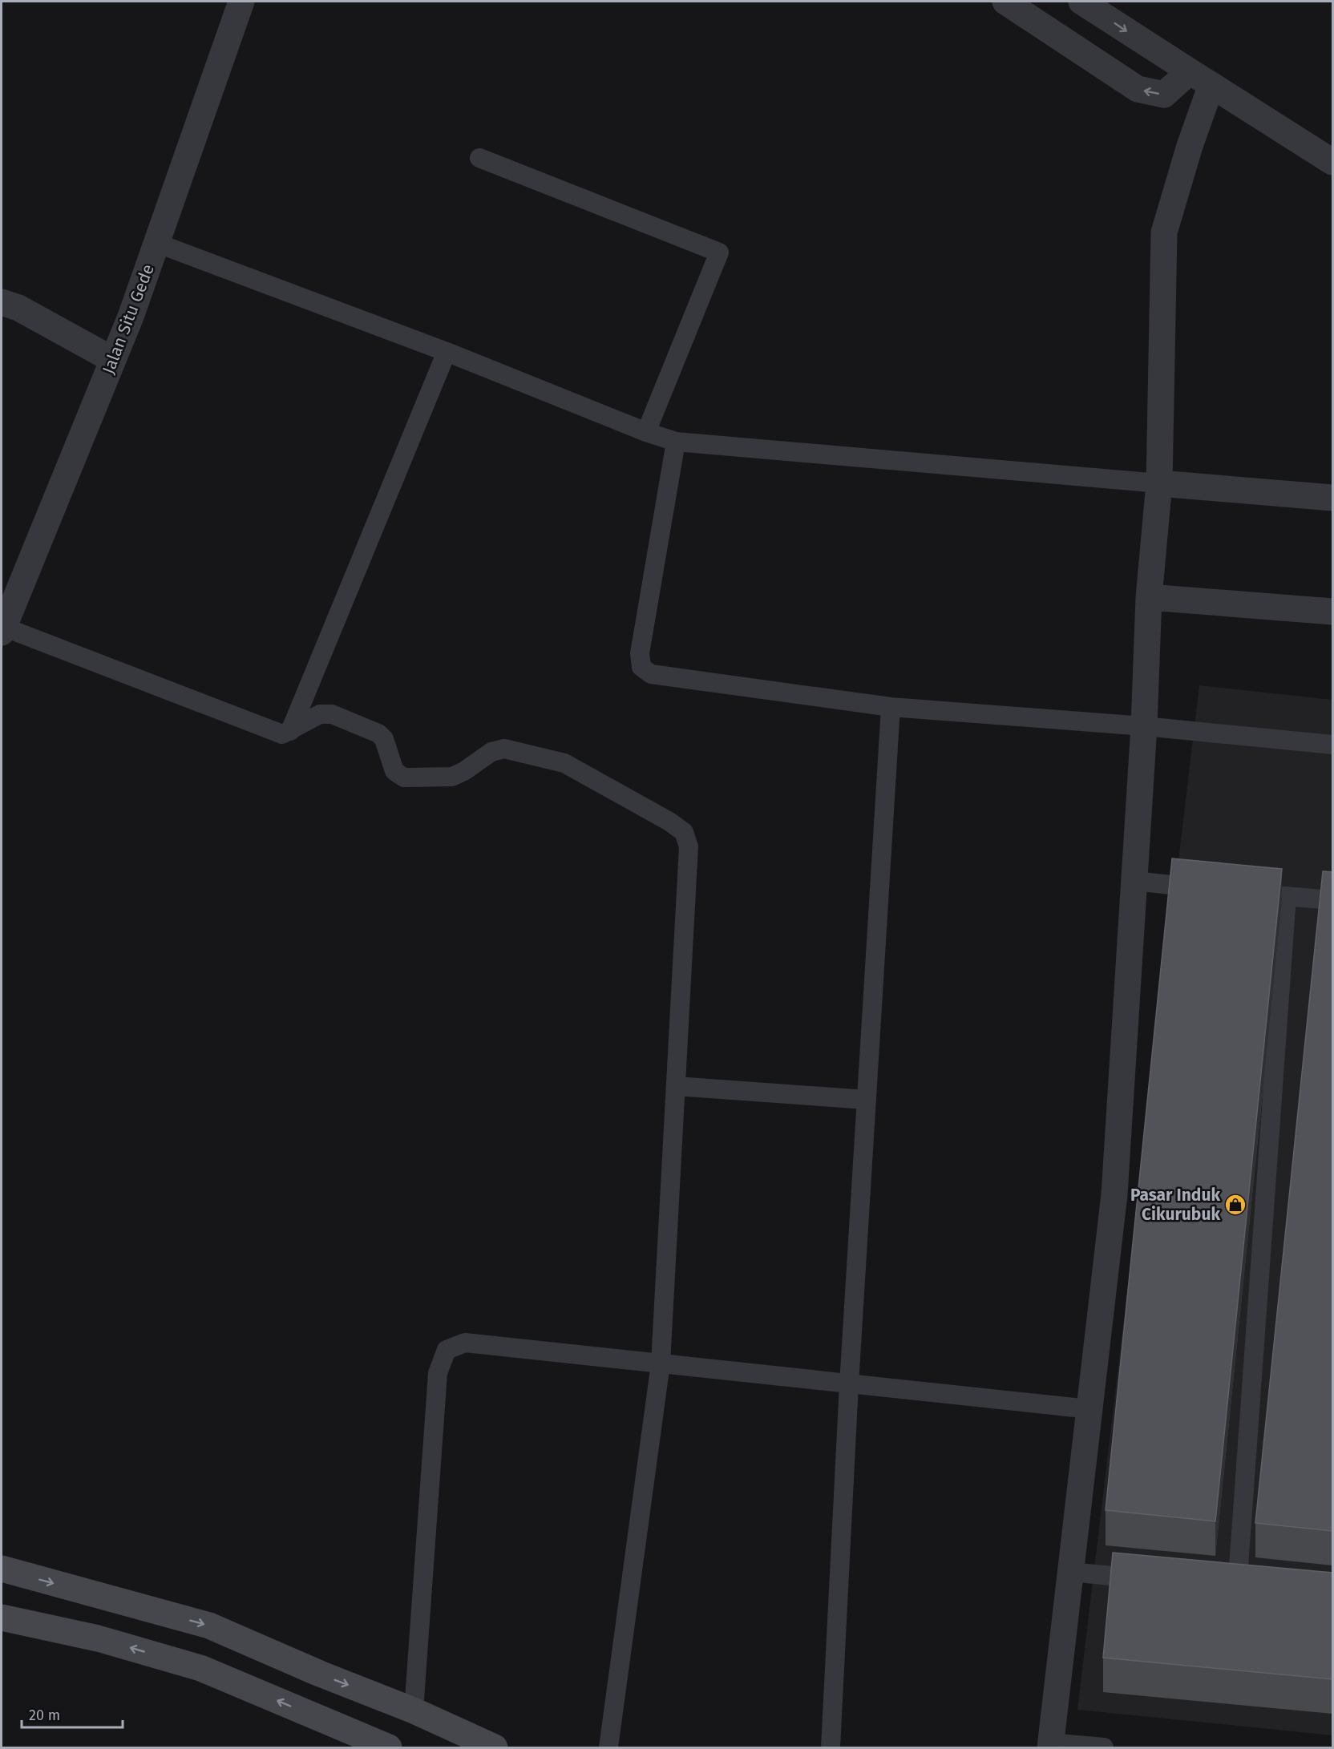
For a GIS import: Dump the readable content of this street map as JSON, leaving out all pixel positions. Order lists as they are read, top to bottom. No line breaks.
{"streets":{"street":["Jalan Situ Gede"]},"places":{"shop":["Pasar Induk Cikurubuk"]},"scale_bar":"20 m"}
